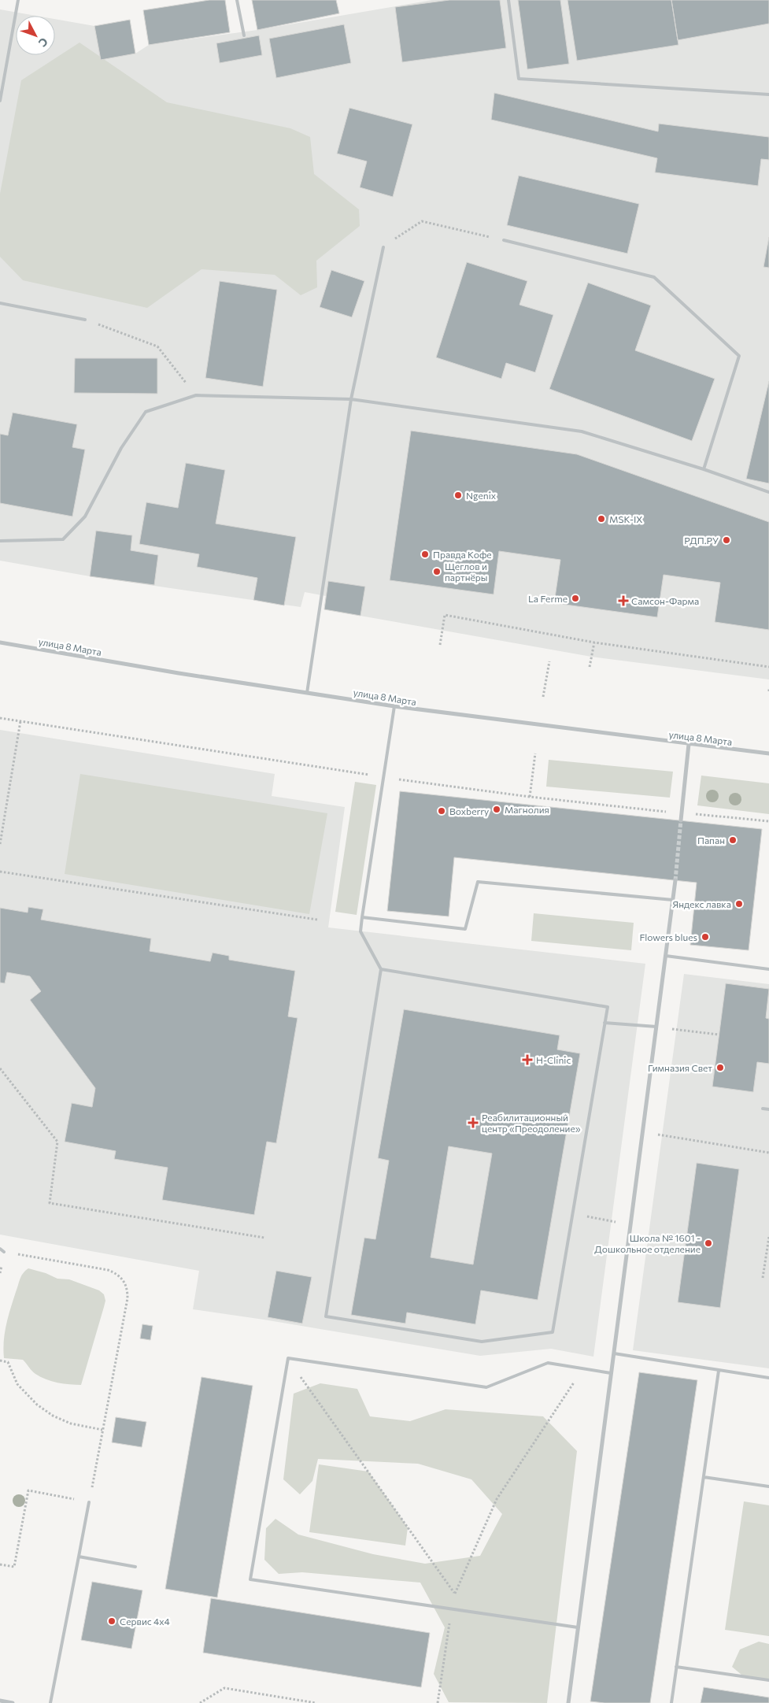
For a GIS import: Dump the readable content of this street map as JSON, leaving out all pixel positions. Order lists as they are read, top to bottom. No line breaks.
{"streets":{"street":["улица 8 Марта"]},"places":{"other":["Ngenix","MSK-IX","РДП.РУ","Правда Кофе","Щеглов и партнёры","La Ferme","Магнолия","Boxberry","Папан","Яндекс лавка","Flowers blues","Гимназия Свет","Школа № 1601 - Дошкольное отделение","Сервис 4x4"],"health":["Самсон-Фарма","H-Clinic","Реабилитационный центр «Преодоление»"]},"north":"bottom right"}
